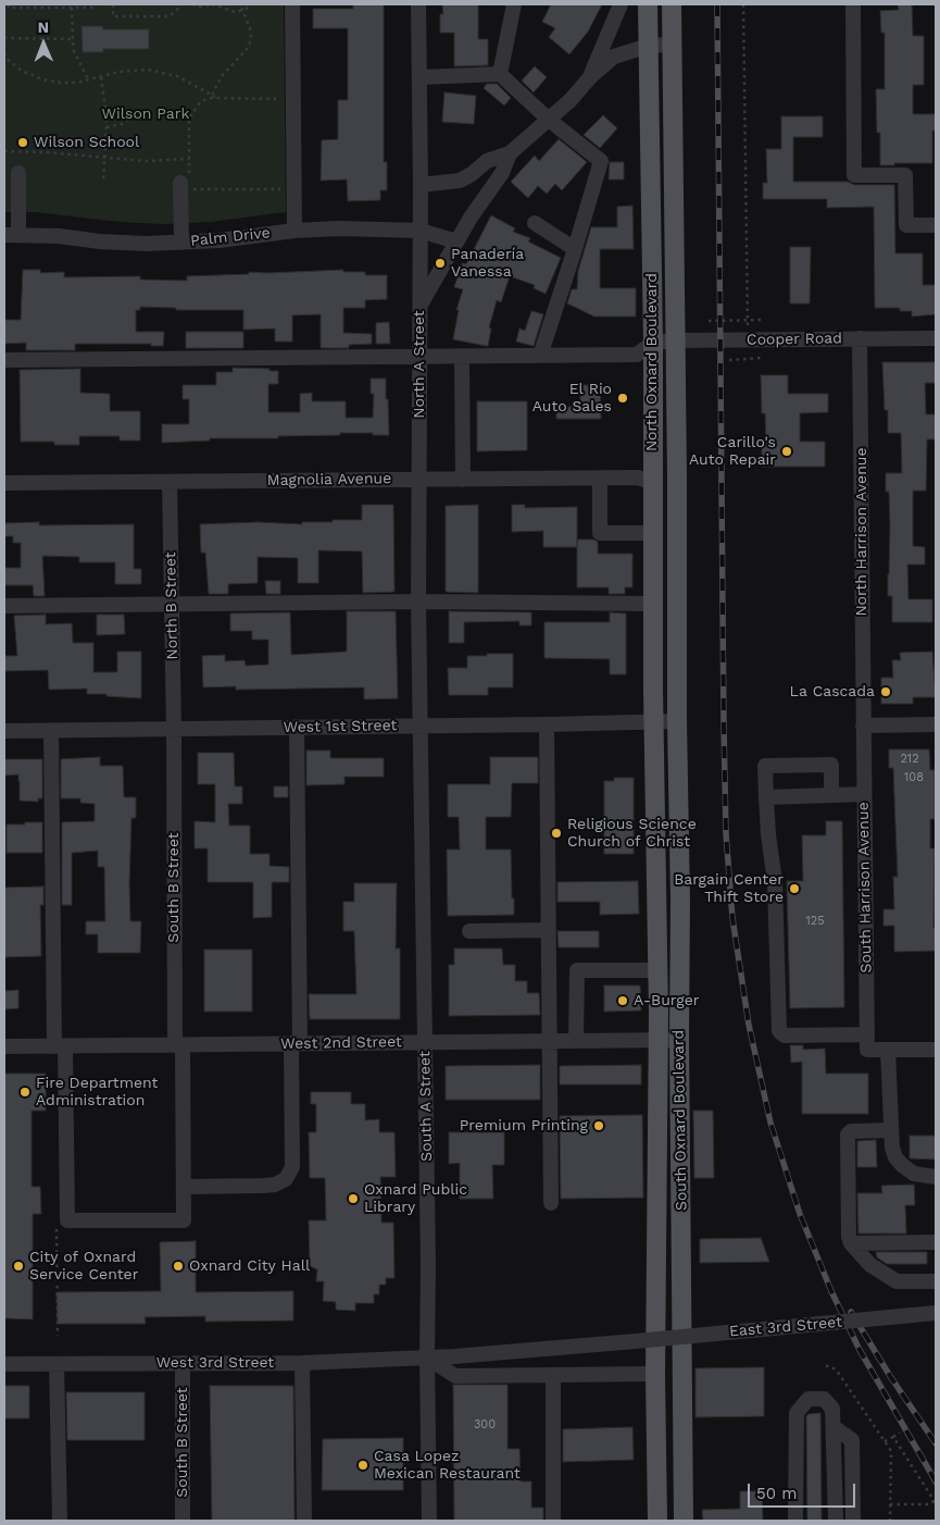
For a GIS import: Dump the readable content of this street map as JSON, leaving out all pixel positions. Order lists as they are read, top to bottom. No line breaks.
{"streets":{"main road":["North Oxnard Boulevard","South Oxnard Boulevard"],"street":["Palm Drive","Cooper Road","North A Street","Magnolia Avenue","North Harrison Avenue","North B Street","West 1st Street","South B Street","South Harrison Avenue","West 2nd Street","South A Street","East 3rd Street","West 3rd Street"]},"crossings":[["Palm Drive","North A Street"],["Cooper Road","North Oxnard Boulevard"],["Cooper Road","North Harrison Avenue"],["North Oxnard Boulevard","Magnolia Avenue"],["North Oxnard Boulevard","West 1st Street"],["North Oxnard Boulevard","South Oxnard Boulevard"],["North A Street","Magnolia Avenue"],["North A Street","West 1st Street"],["North A Street","South A Street"],["Magnolia Avenue","North B Street"],["North Harrison Avenue","South Harrison Avenue"],["North B Street","West 1st Street"],["North B Street","South B Street"],["West 1st Street","South B Street"],["West 1st Street","South A Street"],["West 1st Street","South Oxnard Boulevard"],["South B Street","West 2nd Street"],["South B Street","West 3rd Street"],["West 2nd Street","South A Street"],["West 2nd Street","South Oxnard Boulevard"],["South A Street","West 3rd Street"],["East 3rd Street","West 3rd Street"]],"parks":["Wilson Park"],"places":["Wilson School","Panadería Vanessa","El Rio Auto Sales","Carillo's Auto Repair","La Cascada","Religious Science Church of Christ","Bargain Center Thift Store","A-Burger","Fire Department Administration","Premium Printing","Oxnard Public Library","City of Oxnard Service Center","Oxnard City Hall","Casa Lopez Mexican Restaurant"],"house_numbers":["212","108","125","300"],"scale_bar":"50 m","north":"top"}
